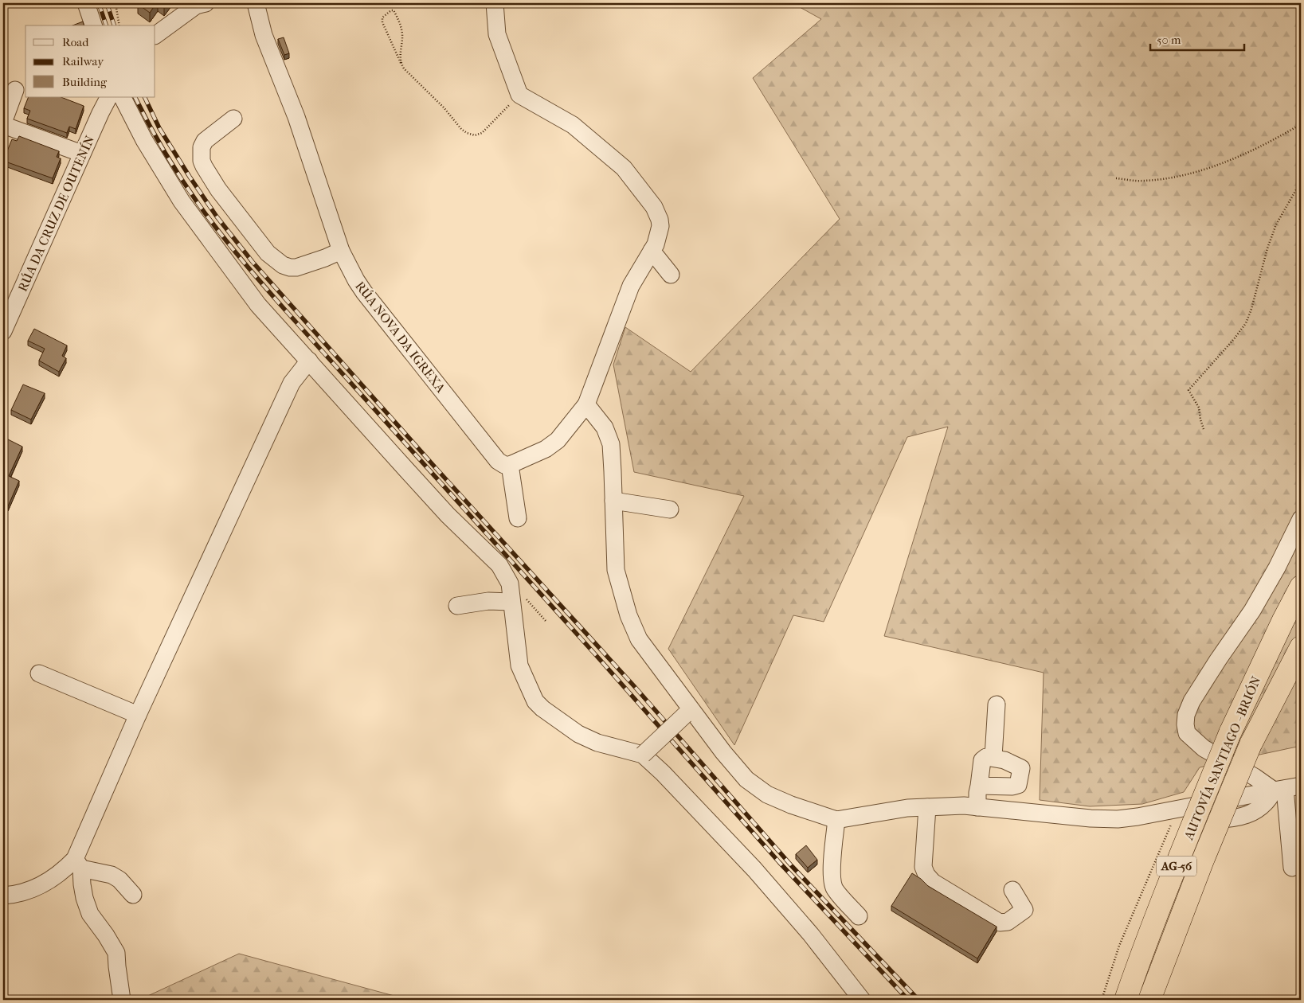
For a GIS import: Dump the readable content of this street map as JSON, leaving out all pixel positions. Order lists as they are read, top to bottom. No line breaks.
{"streets":{"highway":["AUTOVÍA SANTIAGO - BRIÓN","AG-56"],"street":["RÚA DA CRUZ DE OUTENÍN","RÚA NOVA DA IGREXA"]},"legend":["Road","Railway","Building"],"scale_bar":"50 m"}
